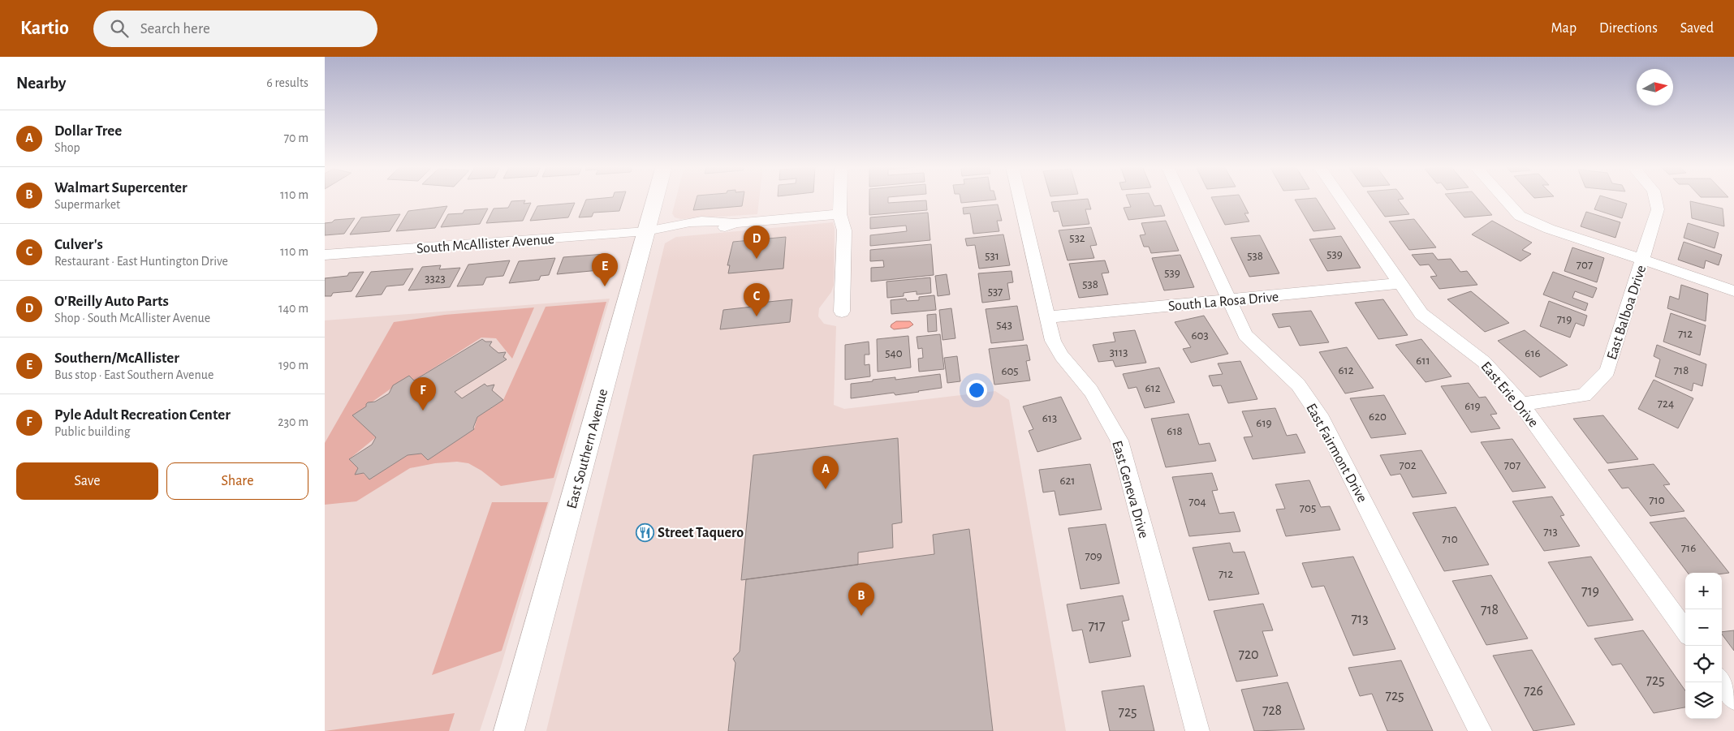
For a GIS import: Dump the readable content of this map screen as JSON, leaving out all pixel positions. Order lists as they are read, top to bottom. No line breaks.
{"streets":{"main road":["East Southern Avenue"],"street":["South McAllister Avenue","South La Rosa Drive","East Balboa Drive","East Erie Drive","East Fairmont Drive","East Geneva Drive"]},"crossings":[["South McAllister Avenue","East Southern Avenue"],["South La Rosa Drive","East Erie Drive"],["South La Rosa Drive","East Fairmont Drive"],["South La Rosa Drive","East Geneva Drive"],["East Balboa Drive","East Erie Drive"]],"places":{"restaurant":["Street Taquero"]},"house_numbers":["532","539","531","538","707","539","3323","538","537","719","543","712","603","3113","540","616","611","612","718","605","612","724","619","620","613","619","618","702","707","621","710","704","705","713","710","716","709","712","719","718","713","717","720","725","726","725","728","725"],"north":"right","page":{"header":"Kartio","search":"Search here","nav":["Map","Directions","Saved"],"heading":["Nearby","6 results"],"list":[{"mark":"A","name":"Dollar Tree","note":"Shop","value":"70 m"},{"mark":"B","name":"Walmart Supercenter","note":"Supermarket","value":"110 m"},{"mark":"C","name":"Culver's","note":"Restaurant · East Huntington Drive","value":"110 m"},{"mark":"D","name":"O'Reilly Auto Parts","note":"Shop · South McAllister Avenue","value":"140 m"},{"mark":"E","name":"Southern/McAllister","note":"Bus stop · East Southern Avenue","value":"190 m"},{"mark":"F","name":"Pyle Adult Recreation Center","note":"Public building","value":"230 m"}],"pins":["D","E","C","F","A","B"],"buttons":["Save","Share"],"map_buttons":["+","−"]}}
